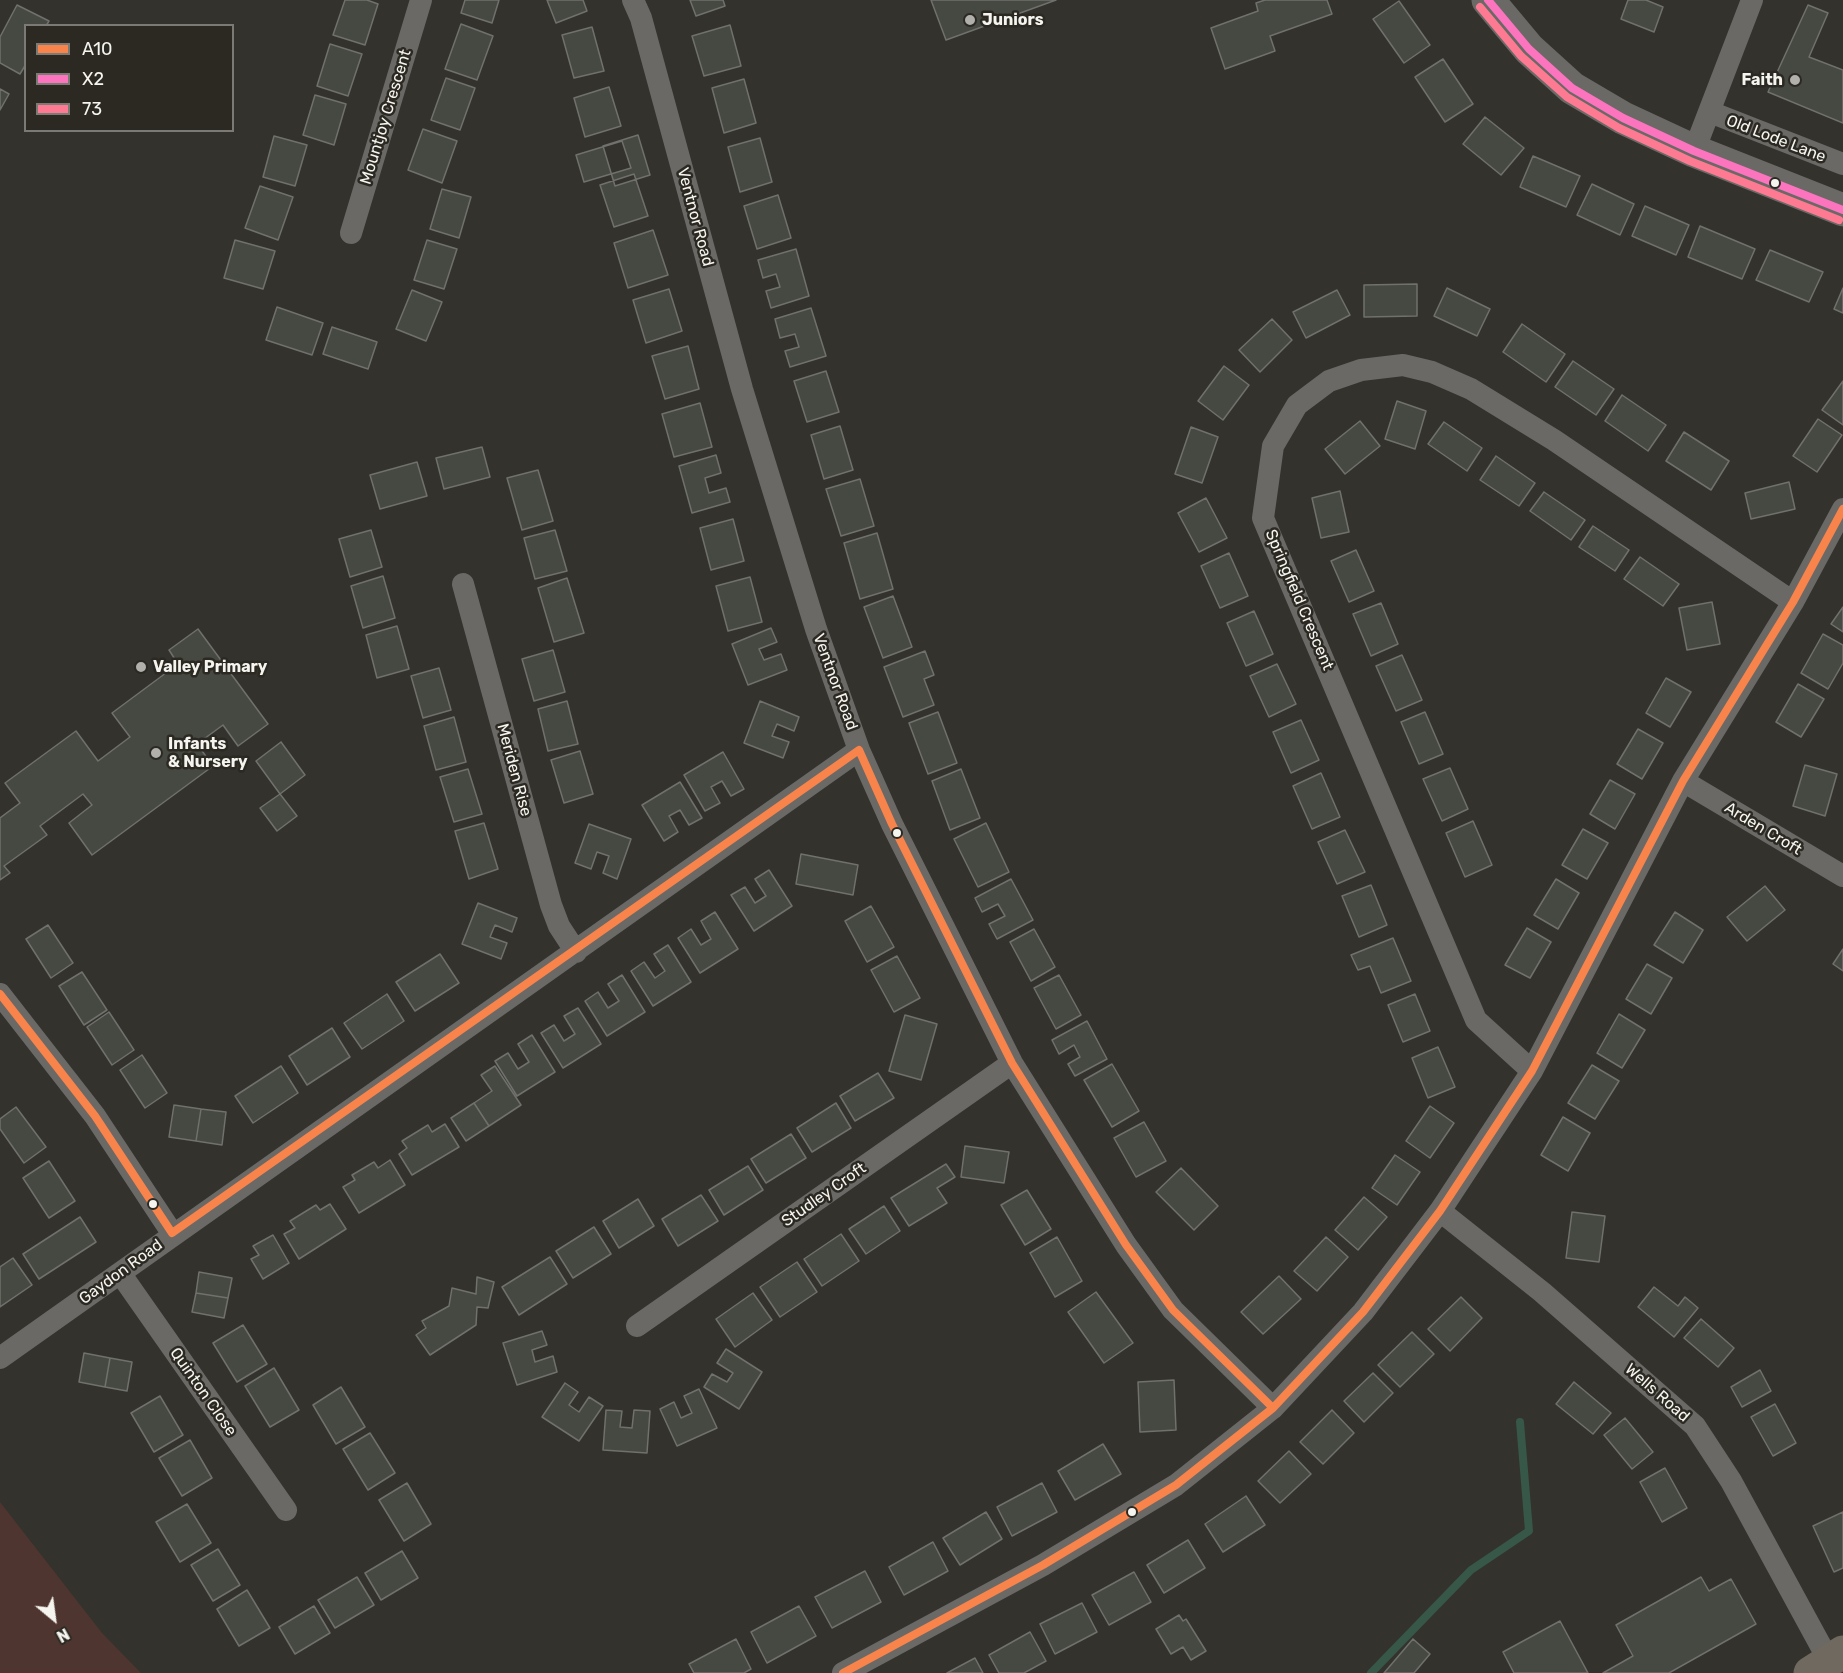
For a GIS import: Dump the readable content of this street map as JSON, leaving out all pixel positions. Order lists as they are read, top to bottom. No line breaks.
{"streets":{"street":["Mountjoy Crescent","Old Lode Lane","Ventnor Road","Springfield Crescent","Meriden Rise","Arden Croft","Studley Croft","Gaydon Road","Quinton Close","Wells Road"]},"crossings":[["Ventnor Road","Studley Croft"],["Ventnor Road","Gaydon Road"],["Meriden Rise","Gaydon Road"],["Gaydon Road","Quinton Close"]],"places":["Juniors","Faith","Valley Primary","Infants & Nursery"],"lines":["transit line X2","transit line 73","transit line A10"],"legend":["A10","X2","73"],"north":"bottom right"}
